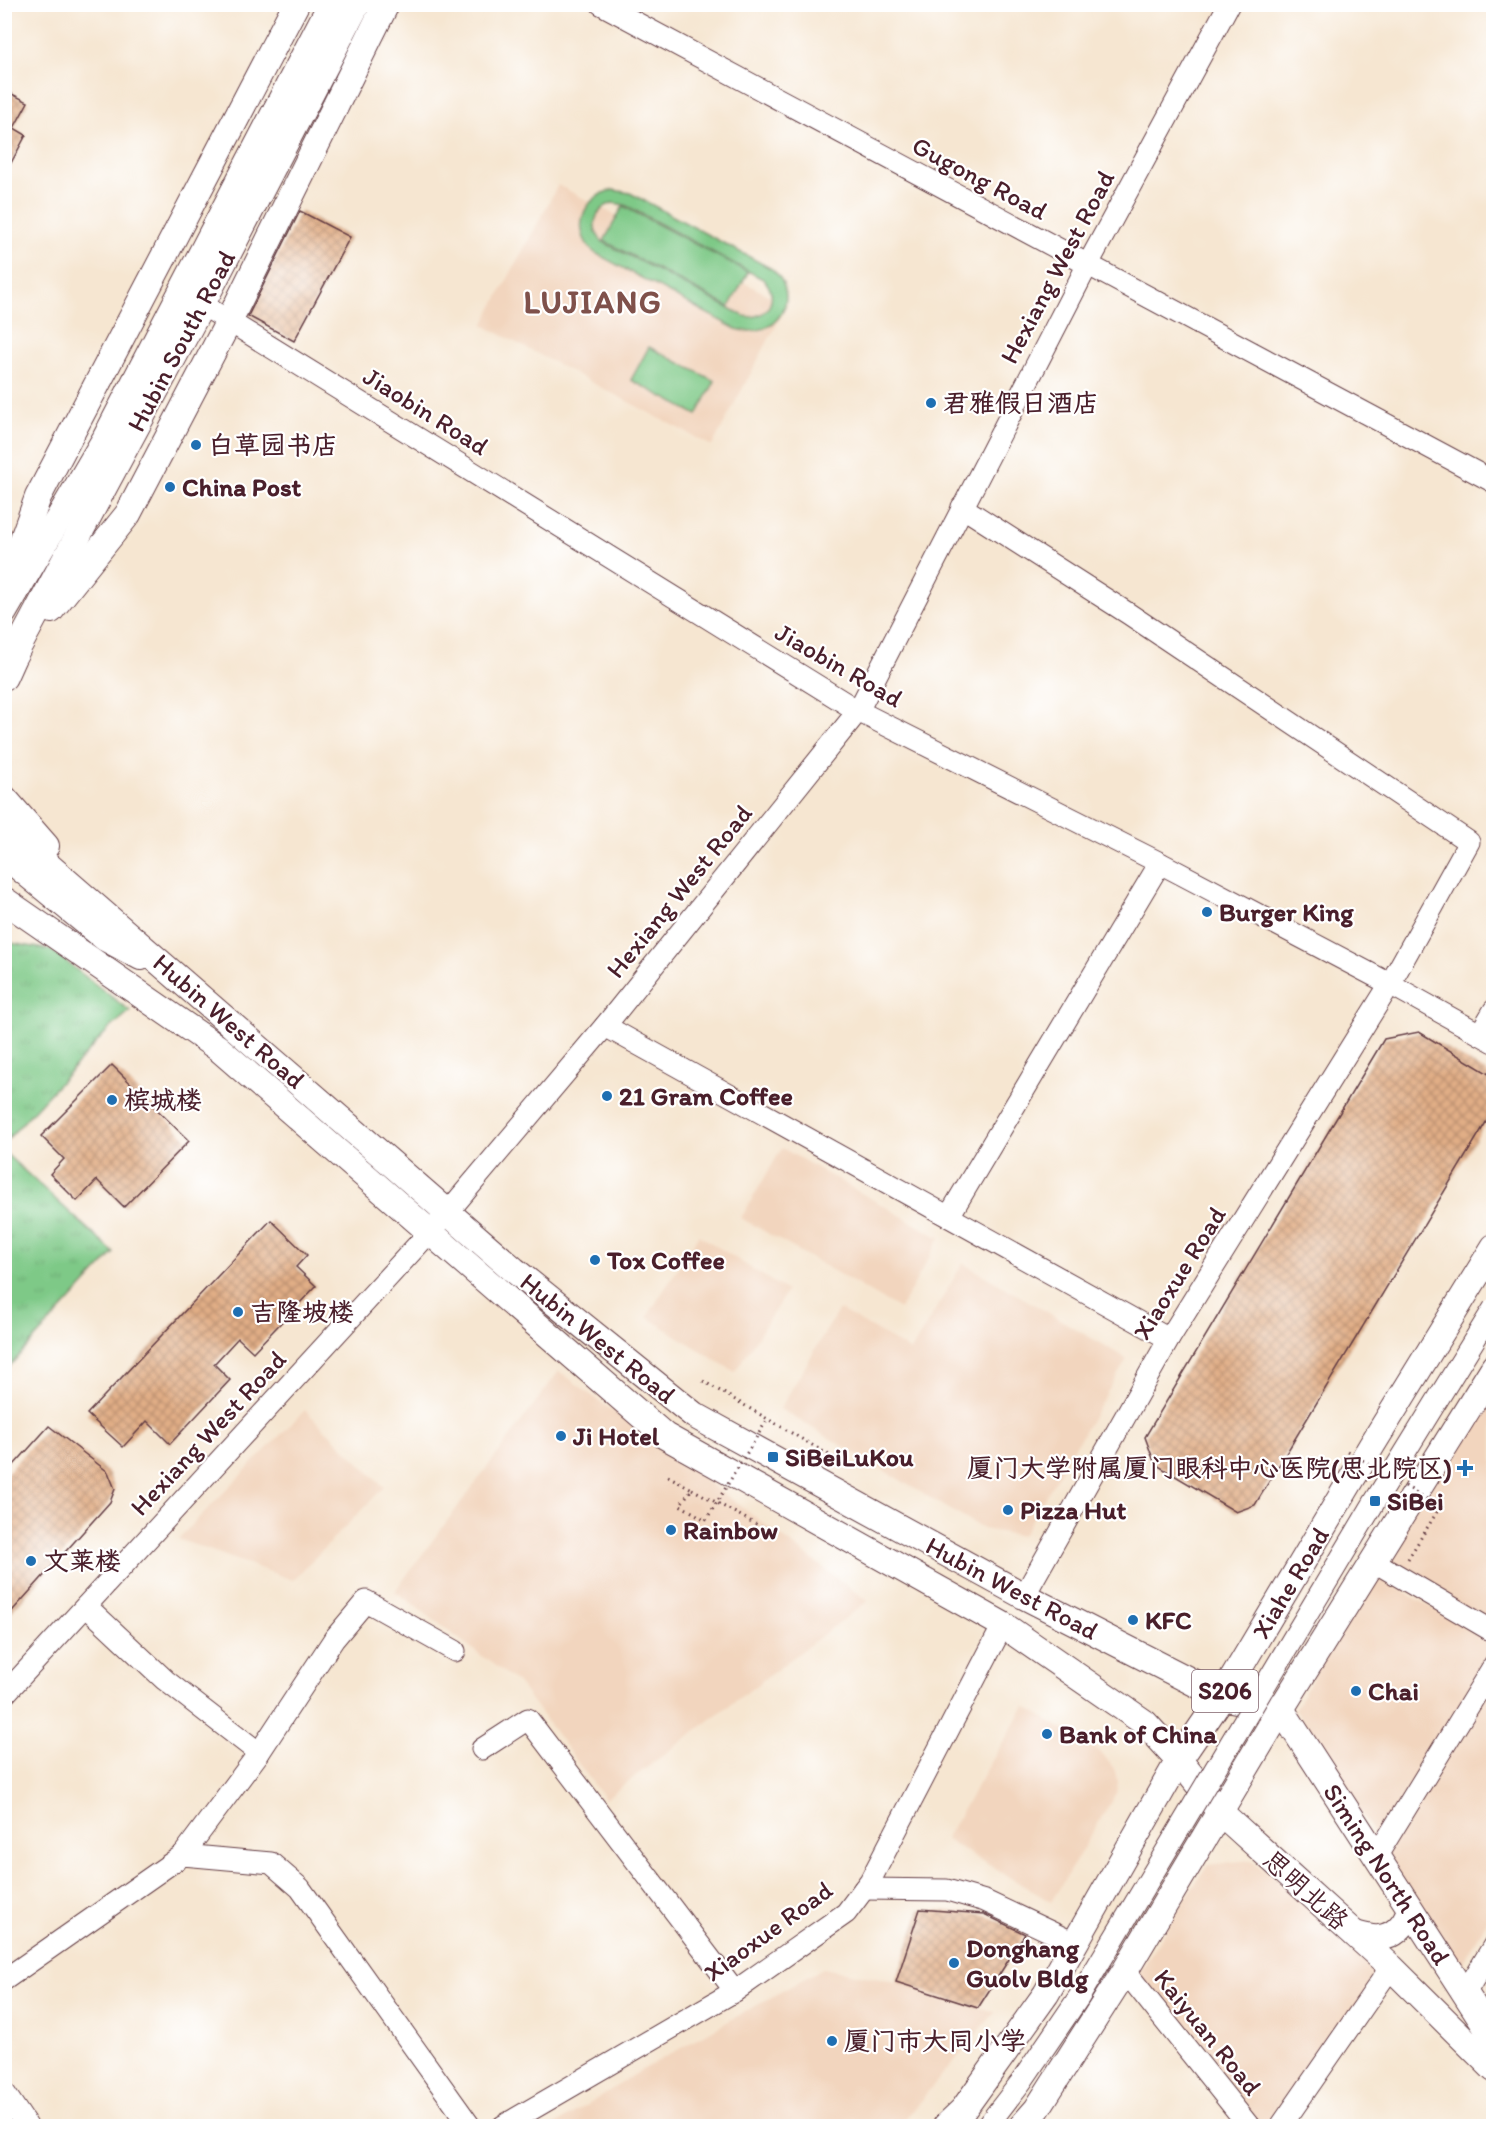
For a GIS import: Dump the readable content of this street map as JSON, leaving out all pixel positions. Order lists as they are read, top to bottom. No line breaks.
{"streets":{"main road":["Hubin South Road","Hubin West Road","Xiahe Road","S206","Siming North Road","思明北路"],"street":["Gugong Road","Hexiang West Road","Jiaobin Road","Xiaoxue Road","Kaiyuan Road"]},"crossings":[["Gugong Road","Hexiang West Road"],["Hexiang West Road","Jiaobin Road"],["Hexiang West Road","Hubin West Road"],["Hexiang West Road","Xiaoxue Road"],["Hubin South Road","Jiaobin Road"],["Jiaobin Road","Xiaoxue Road"],["Hubin West Road","Xiaoxue Road"],["Hubin West Road","Xiahe Road"],["Hubin West Road","S206"],["Hubin West Road","Siming North Road"],["Hubin West Road","思明北路"],["S206","Siming North Road"],["S206","思明北路"],["S206","Kaiyuan Road"]],"districts":["LUJIANG"],"places":{"other":["君雅假日酒店","白草园书店","China Post","Burger King","21 Gram Coffee","槟城楼","Tox Coffee","吉隆坡楼","Ji Hotel","Pizza Hut","Rainbow","文莱楼","KFC","Chai","Bank of China","Donghang Guolv Bldg","厦门市大同小学"],"transit":["SiBeiLuKou","SiBei"],"health":["厦门大学附属厦门眼科中心医院(思北院区)"]}}
